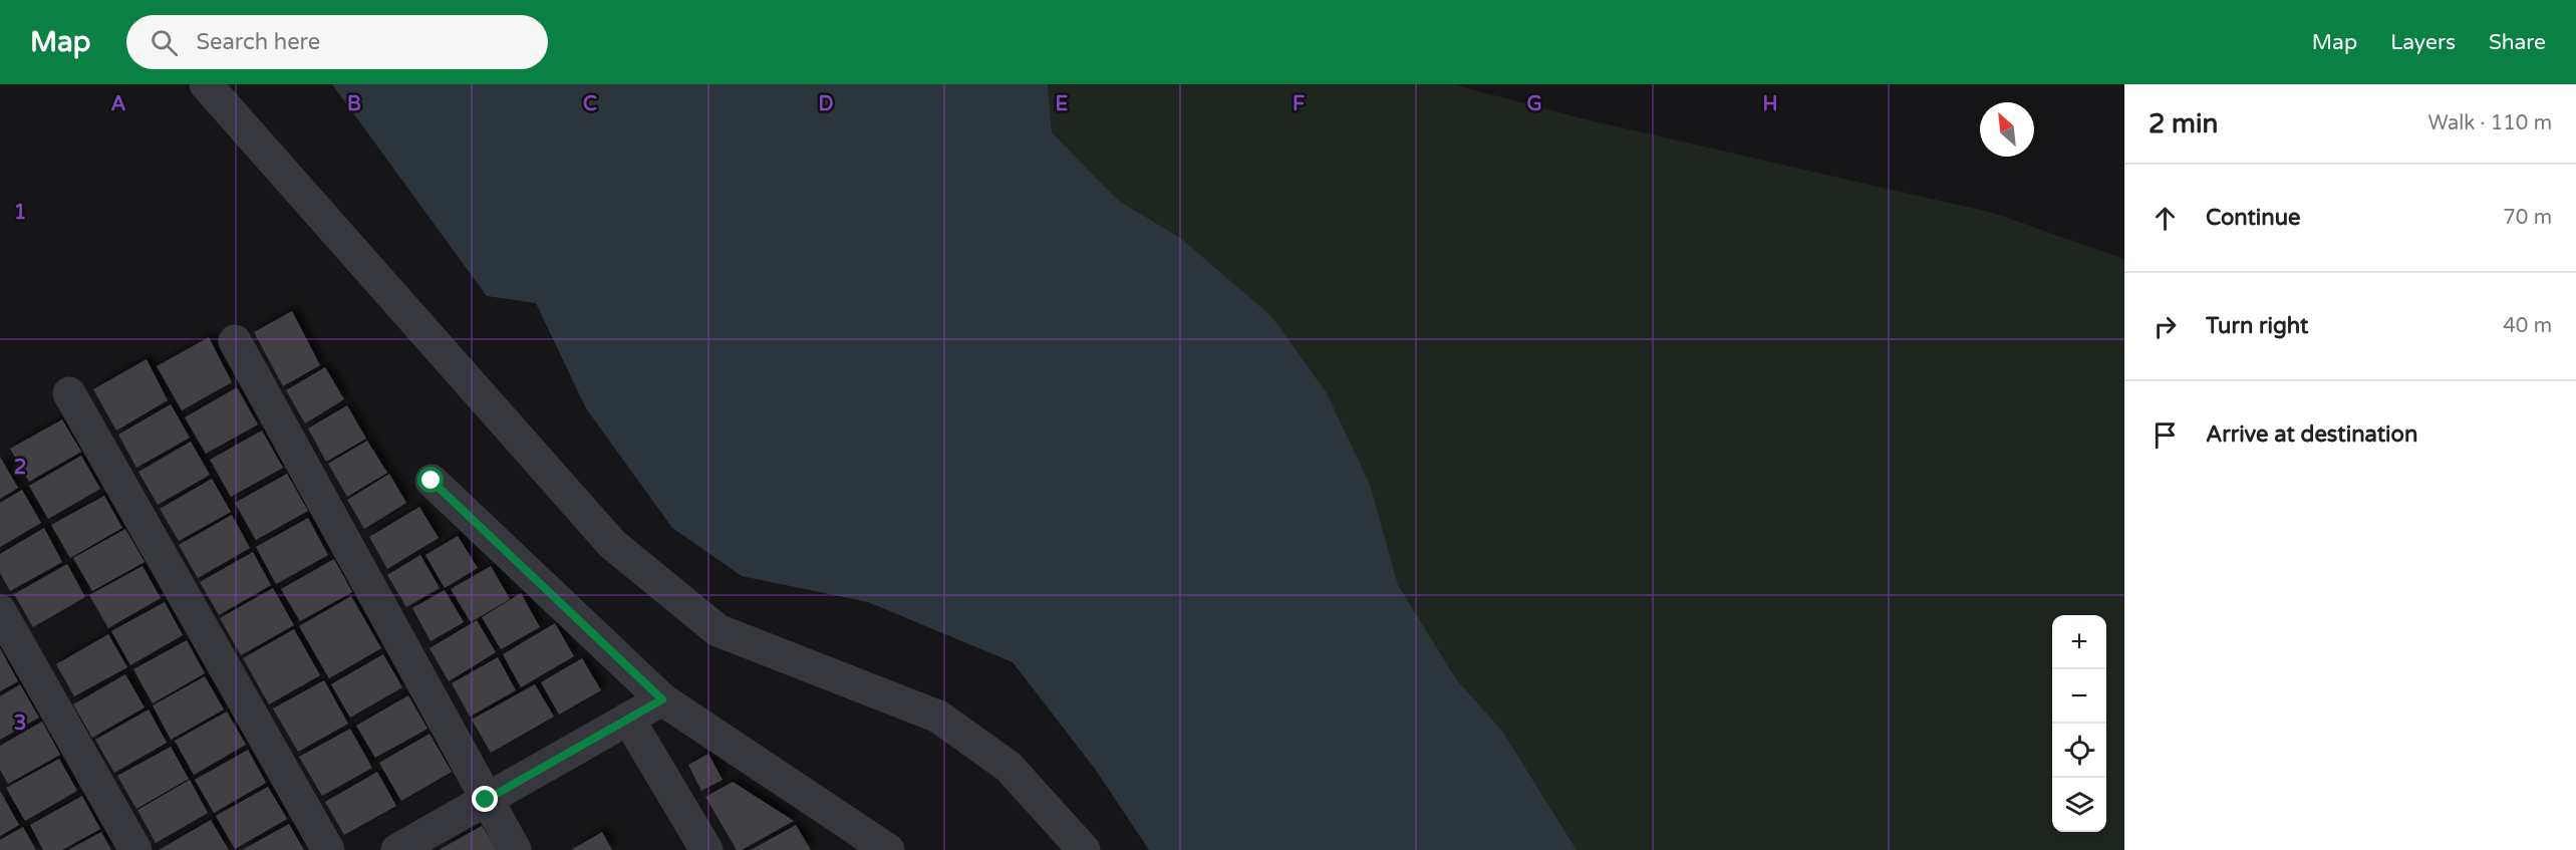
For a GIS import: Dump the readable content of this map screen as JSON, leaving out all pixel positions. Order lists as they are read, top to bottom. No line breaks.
{"north":"top left","page":{"header":"Map","search":"Search here","nav":["Map","Layers","Share"],"heading":["2 min","Walk · 110 m"],"list":[["Continue","70 m"],["Turn right","40 m"],"Arrive at destination"],"map_buttons":["+","−"]},"grid":{"columns":["A","B","C","D","E","F","G","H"],"rows":["1","2","3"]}}
